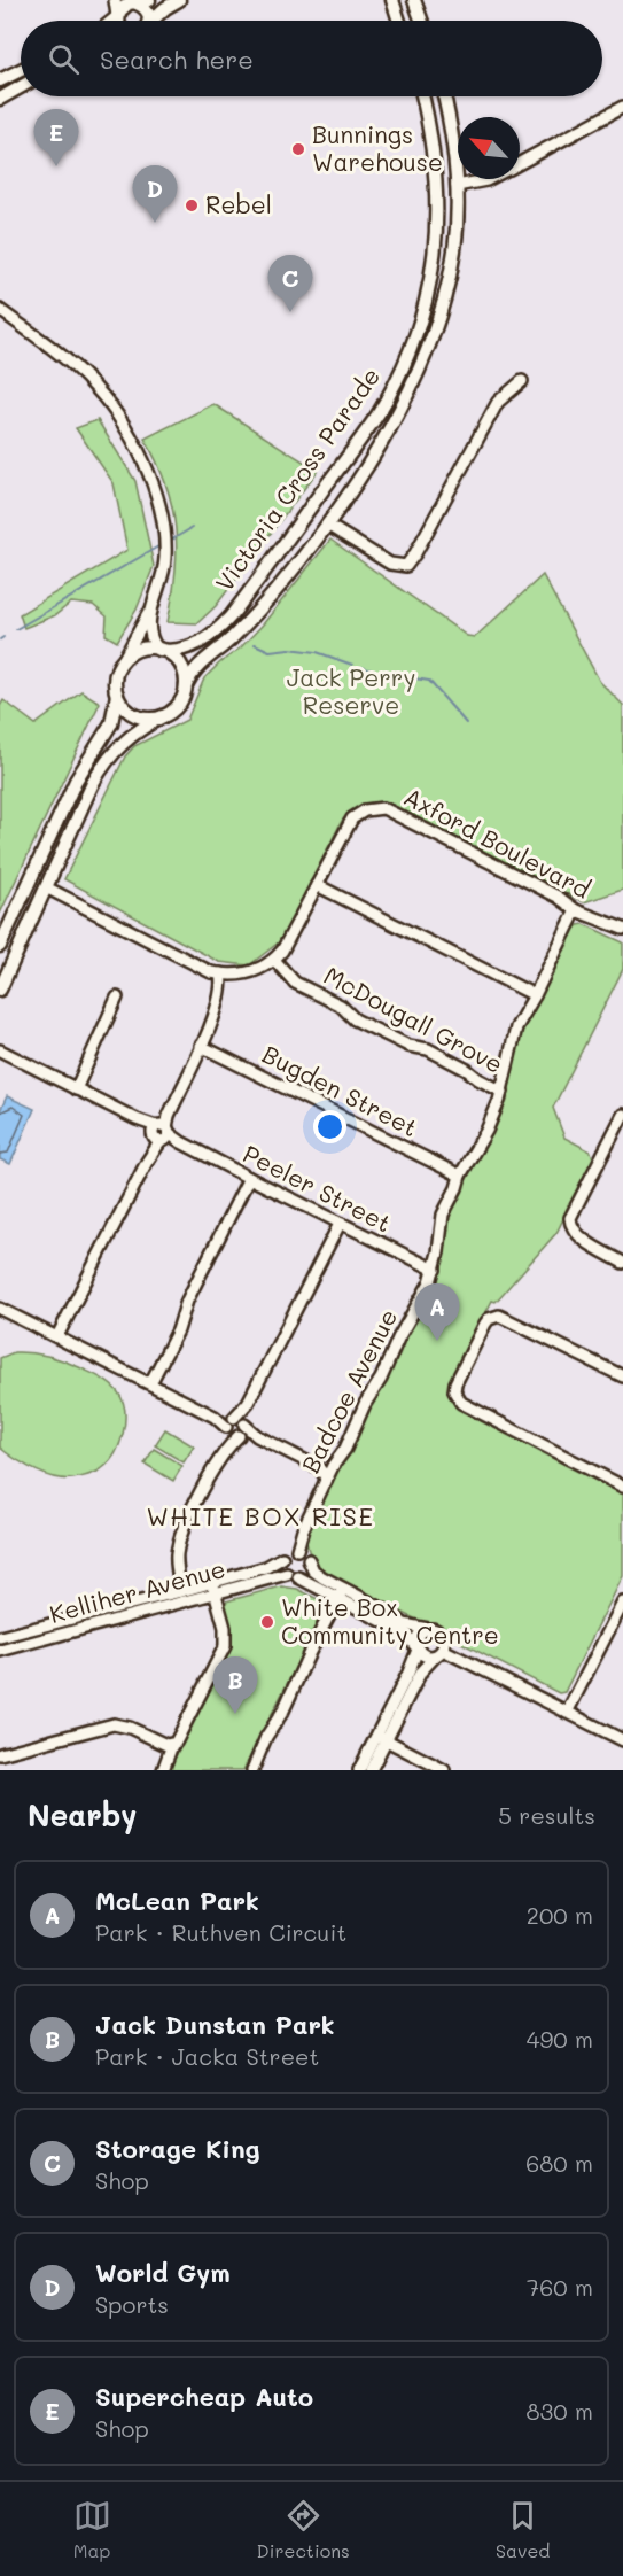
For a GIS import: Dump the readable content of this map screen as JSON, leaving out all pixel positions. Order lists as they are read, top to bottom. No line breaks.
{"streets":{"main road":["Victoria Cross Parade"],"street":["Axford Boulevard","McDougall Grove","Bugden Street","Peeler Street","Badcoe Avenue","Kelliher Avenue"]},"crossings":[["Axford Boulevard","McDougall Grove"],["Axford Boulevard","Badcoe Avenue"],["McDougall Grove","Badcoe Avenue"],["Bugden Street","Badcoe Avenue"],["Peeler Street","Badcoe Avenue"],["Badcoe Avenue","Kelliher Avenue"]],"districts":["WHITE BOX RISE"],"parks":["Jack Perry Reserve"],"places":["Bunnings Warehouse","Rebel","White Box Community Centre"],"north":"top left","page":{"search":"Search here","pins":["E","D","C","A","B"],"heading":["Nearby","5 results"],"list":[{"mark":"A","name":"McLean Park","note":"Park · Ruthven Circuit","value":"200 m"},{"mark":"B","name":"Jack Dunstan Park","note":"Park · Jacka Street","value":"490 m"},{"mark":"C","name":"Storage King","note":"Shop","value":"680 m"},{"mark":"D","name":"World Gym","note":"Sports","value":"760 m"},{"mark":"E","name":"Supercheap Auto","note":"Shop","value":"830 m"}],"nav":["Map","Directions","Saved"]}}
